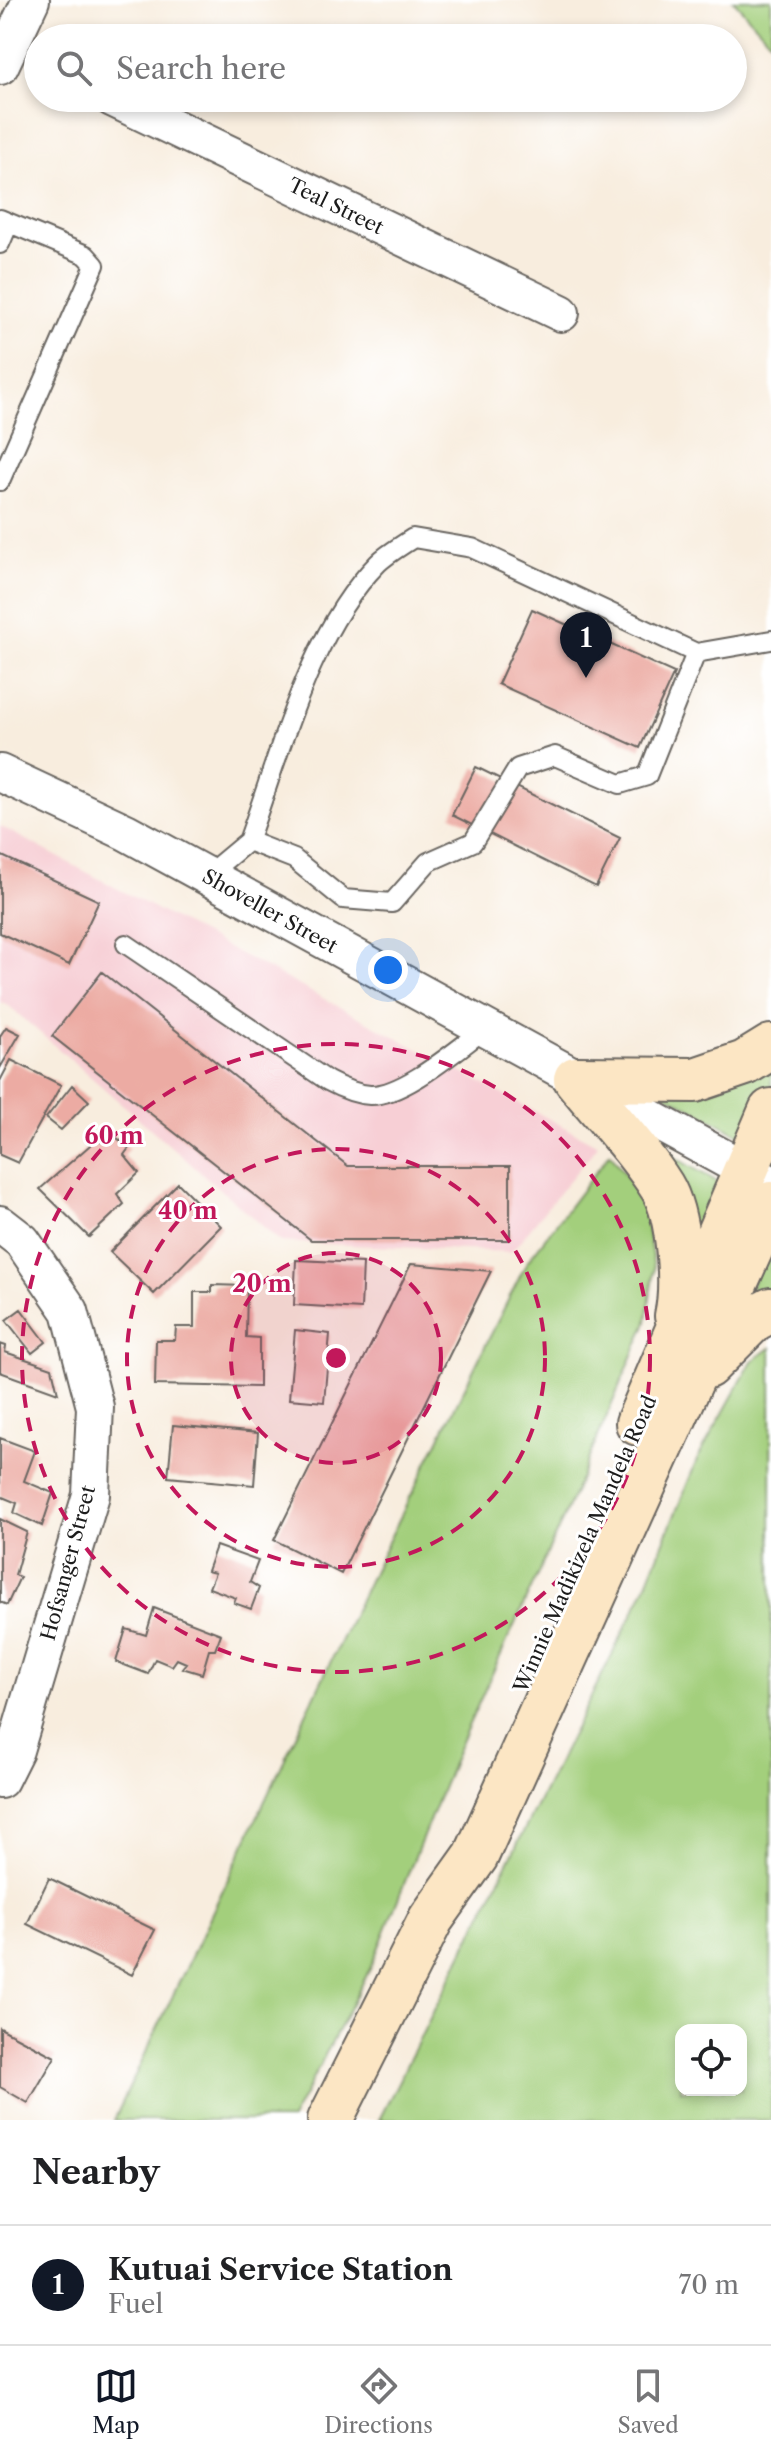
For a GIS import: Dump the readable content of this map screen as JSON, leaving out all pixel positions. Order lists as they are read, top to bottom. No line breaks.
{"streets":{"main road":["Winnie Madikizela Mandela Road"],"street":["Teal Street","Shoveller Street","Hofsanger Street"]},"crossings":[["Shoveller Street","Winnie Madikizela Mandela Road"]],"page":{"search":"Search here","pins":"1","heading":"Nearby","list":[{"mark":"1","name":"Kutuai Service Station","note":"Fuel","value":"70 m"}],"nav":["Map","Directions","Saved"]},"rings":["60 m","40 m","20 m"]}
